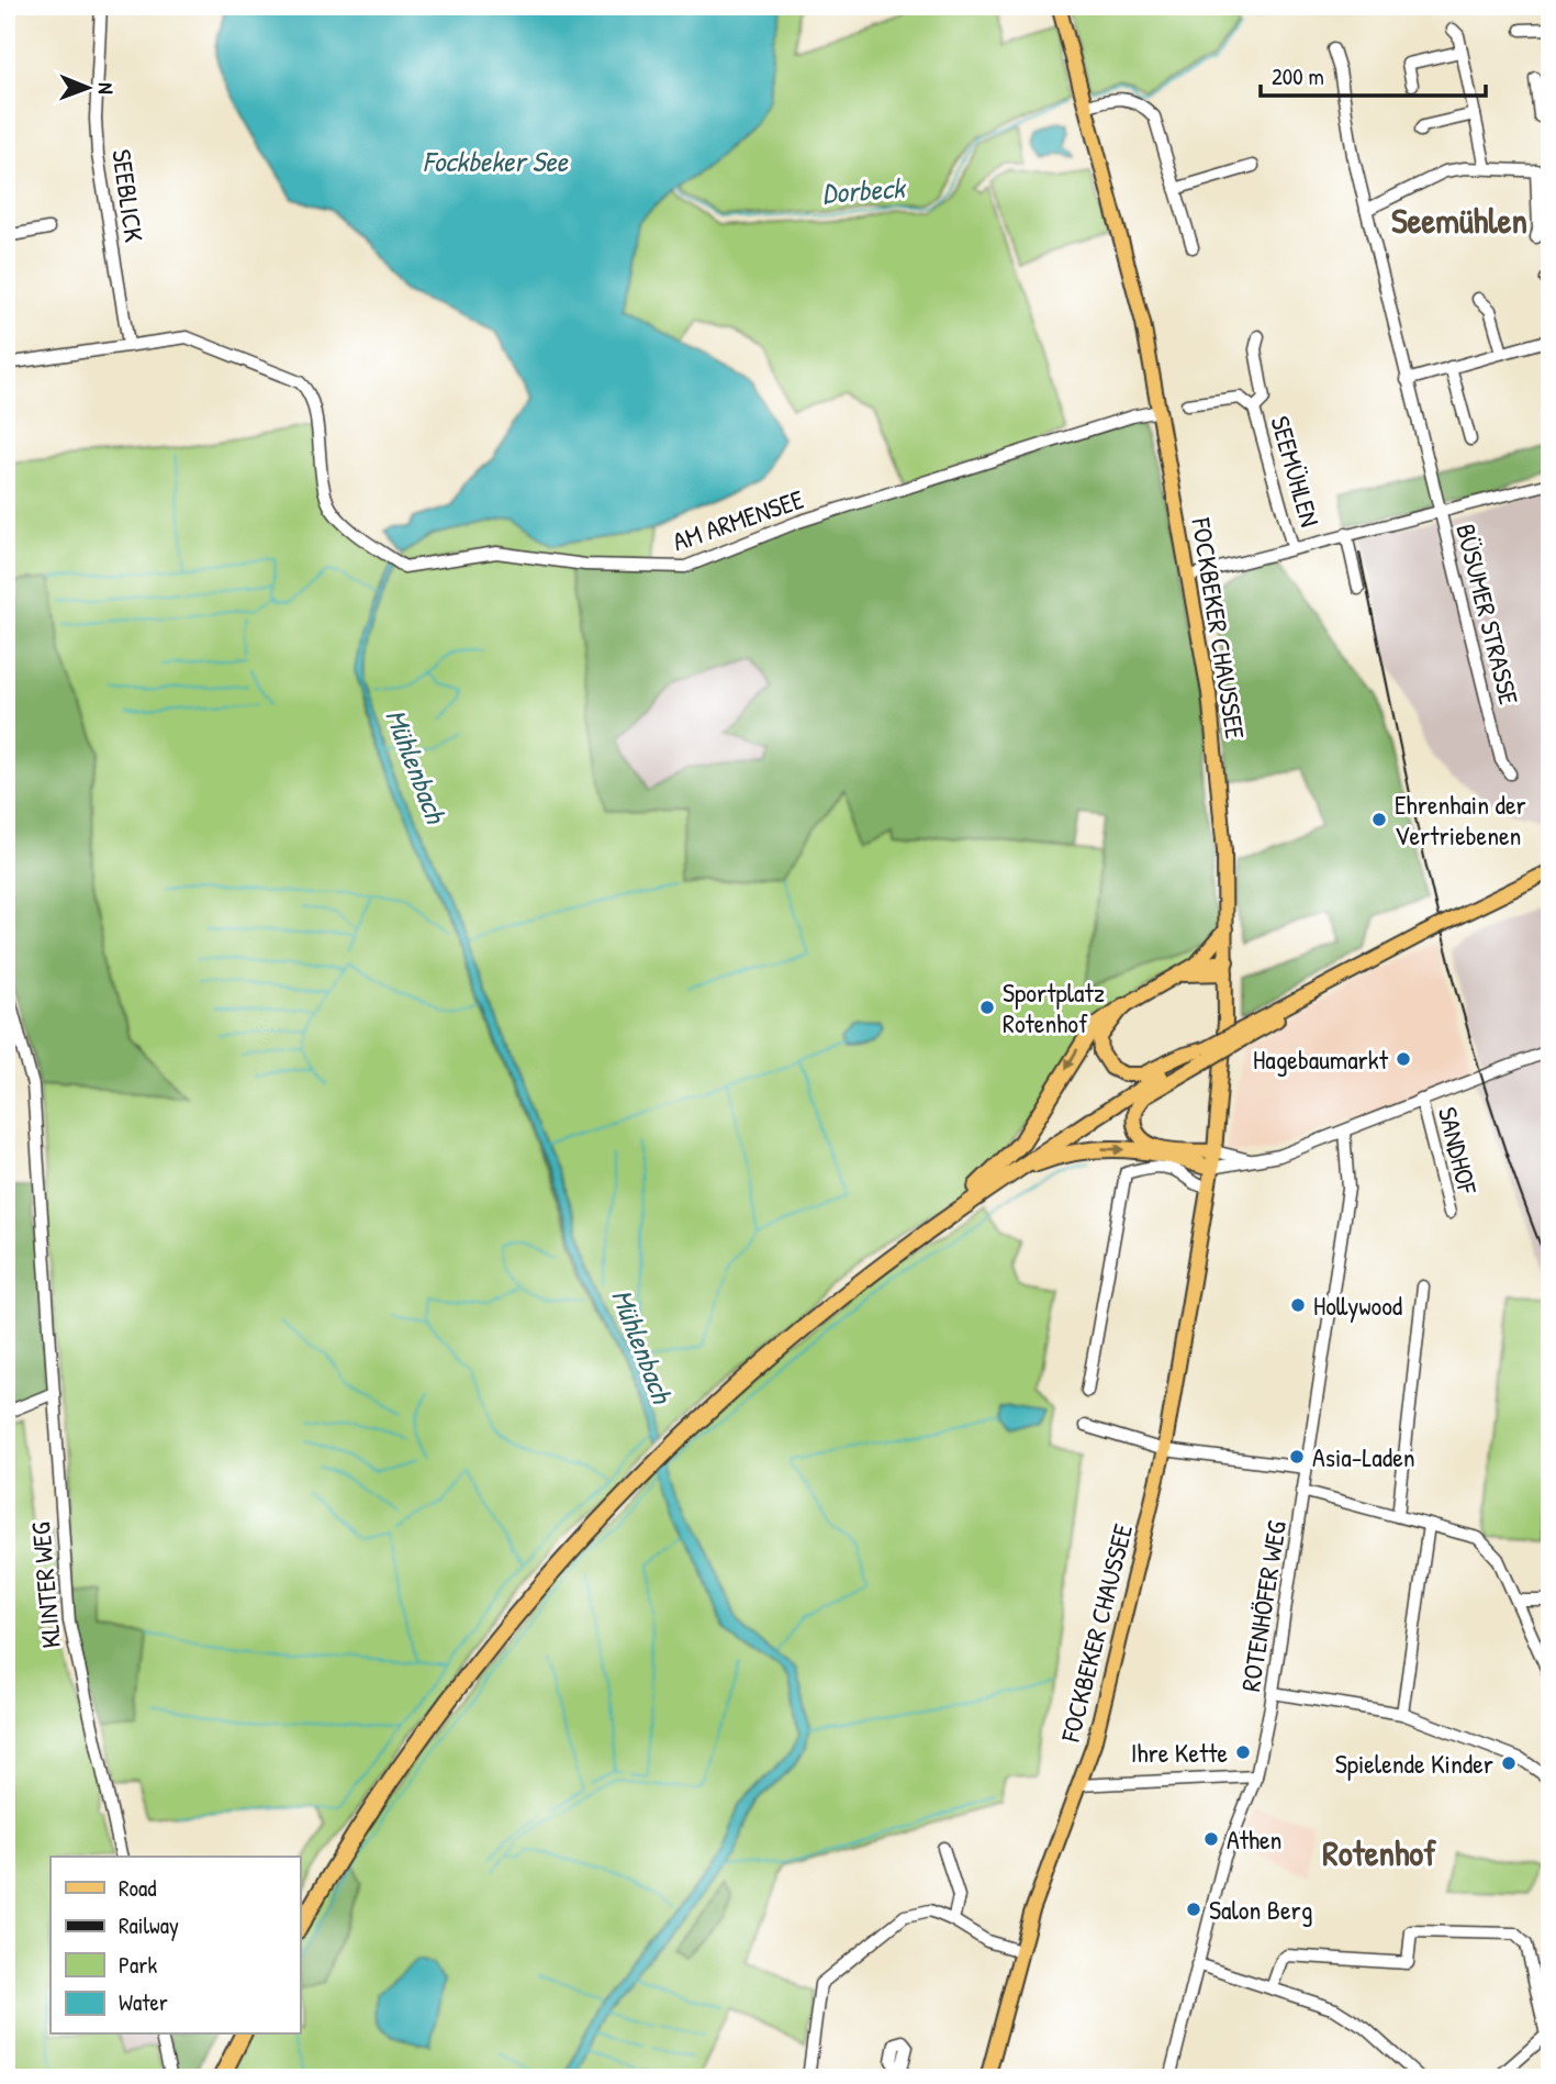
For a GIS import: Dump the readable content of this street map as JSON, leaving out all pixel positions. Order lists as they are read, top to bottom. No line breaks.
{"streets":{"main road":["FOCKBEKER CHAUSSEE"],"street":["SEEBLICK","SEEMÜHLEN","AM ARMENSEE","BÜSUMER STRASSE","SANDHOF","KLINTER WEG","ROTENHÖFER WEG"]},"crossings":[["SEEBLICK","AM ARMENSEE"],["SEEMÜHLEN","BÜSUMER STRASSE"],["AM ARMENSEE","FOCKBEKER CHAUSSEE"],["BÜSUMER STRASSE","FOCKBEKER CHAUSSEE"]],"districts":["Seemühlen","Rotenhof"],"water":["Fockbeker See","Dorbeck","Mühlenbach"],"places":["Ehrenhain der Vertriebenen","Sportplatz Rotenhof","Hagebaumarkt","Hollywood","Asia-Laden","Ihre Kette","Spielende Kinder","Athen","Salon Berg"],"legend":["Road","Railway","Park","Water"],"scale_bar":"200 m","north":"right"}
